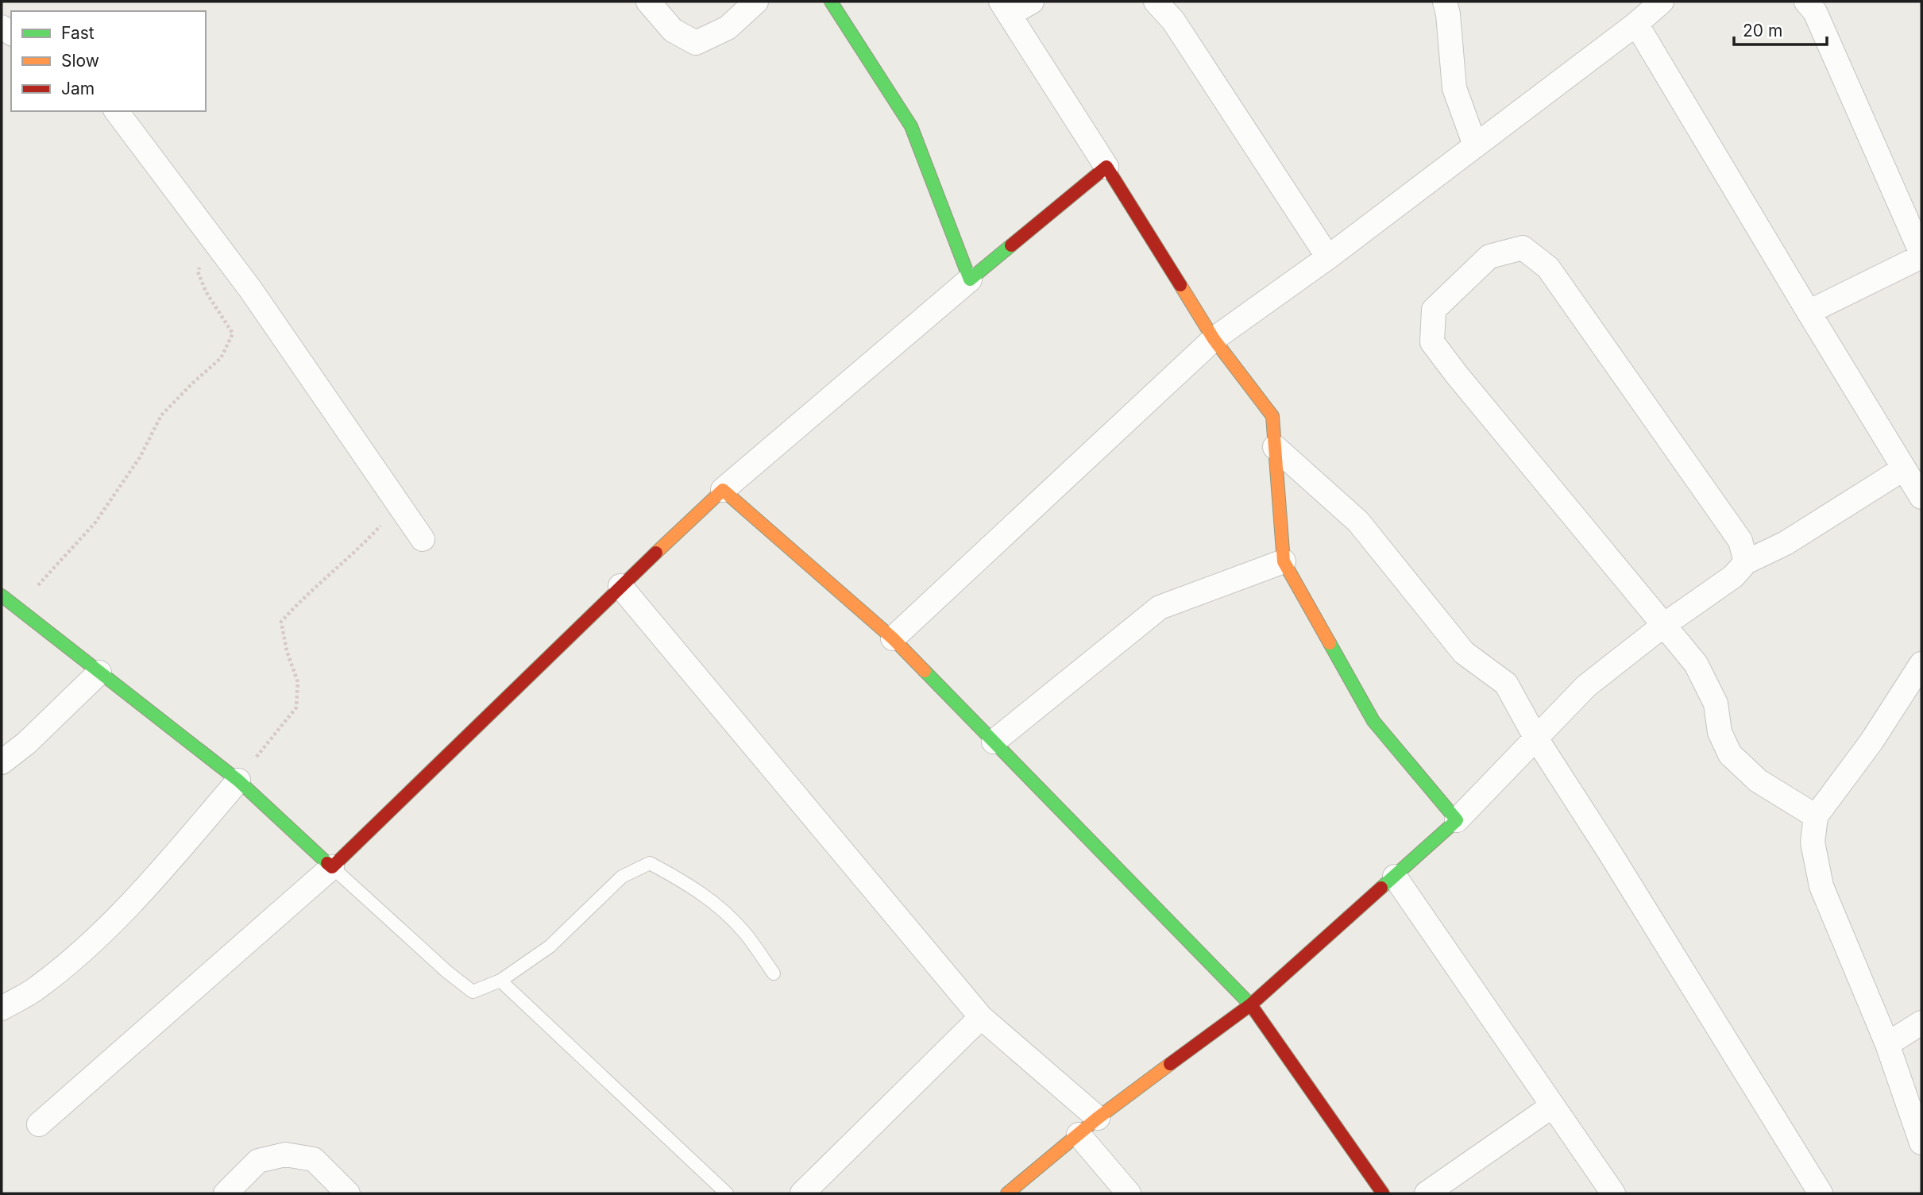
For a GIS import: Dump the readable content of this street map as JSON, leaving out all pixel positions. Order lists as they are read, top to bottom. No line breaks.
{"legend":["Fast","Slow","Jam"],"scale_bar":"20 m"}
